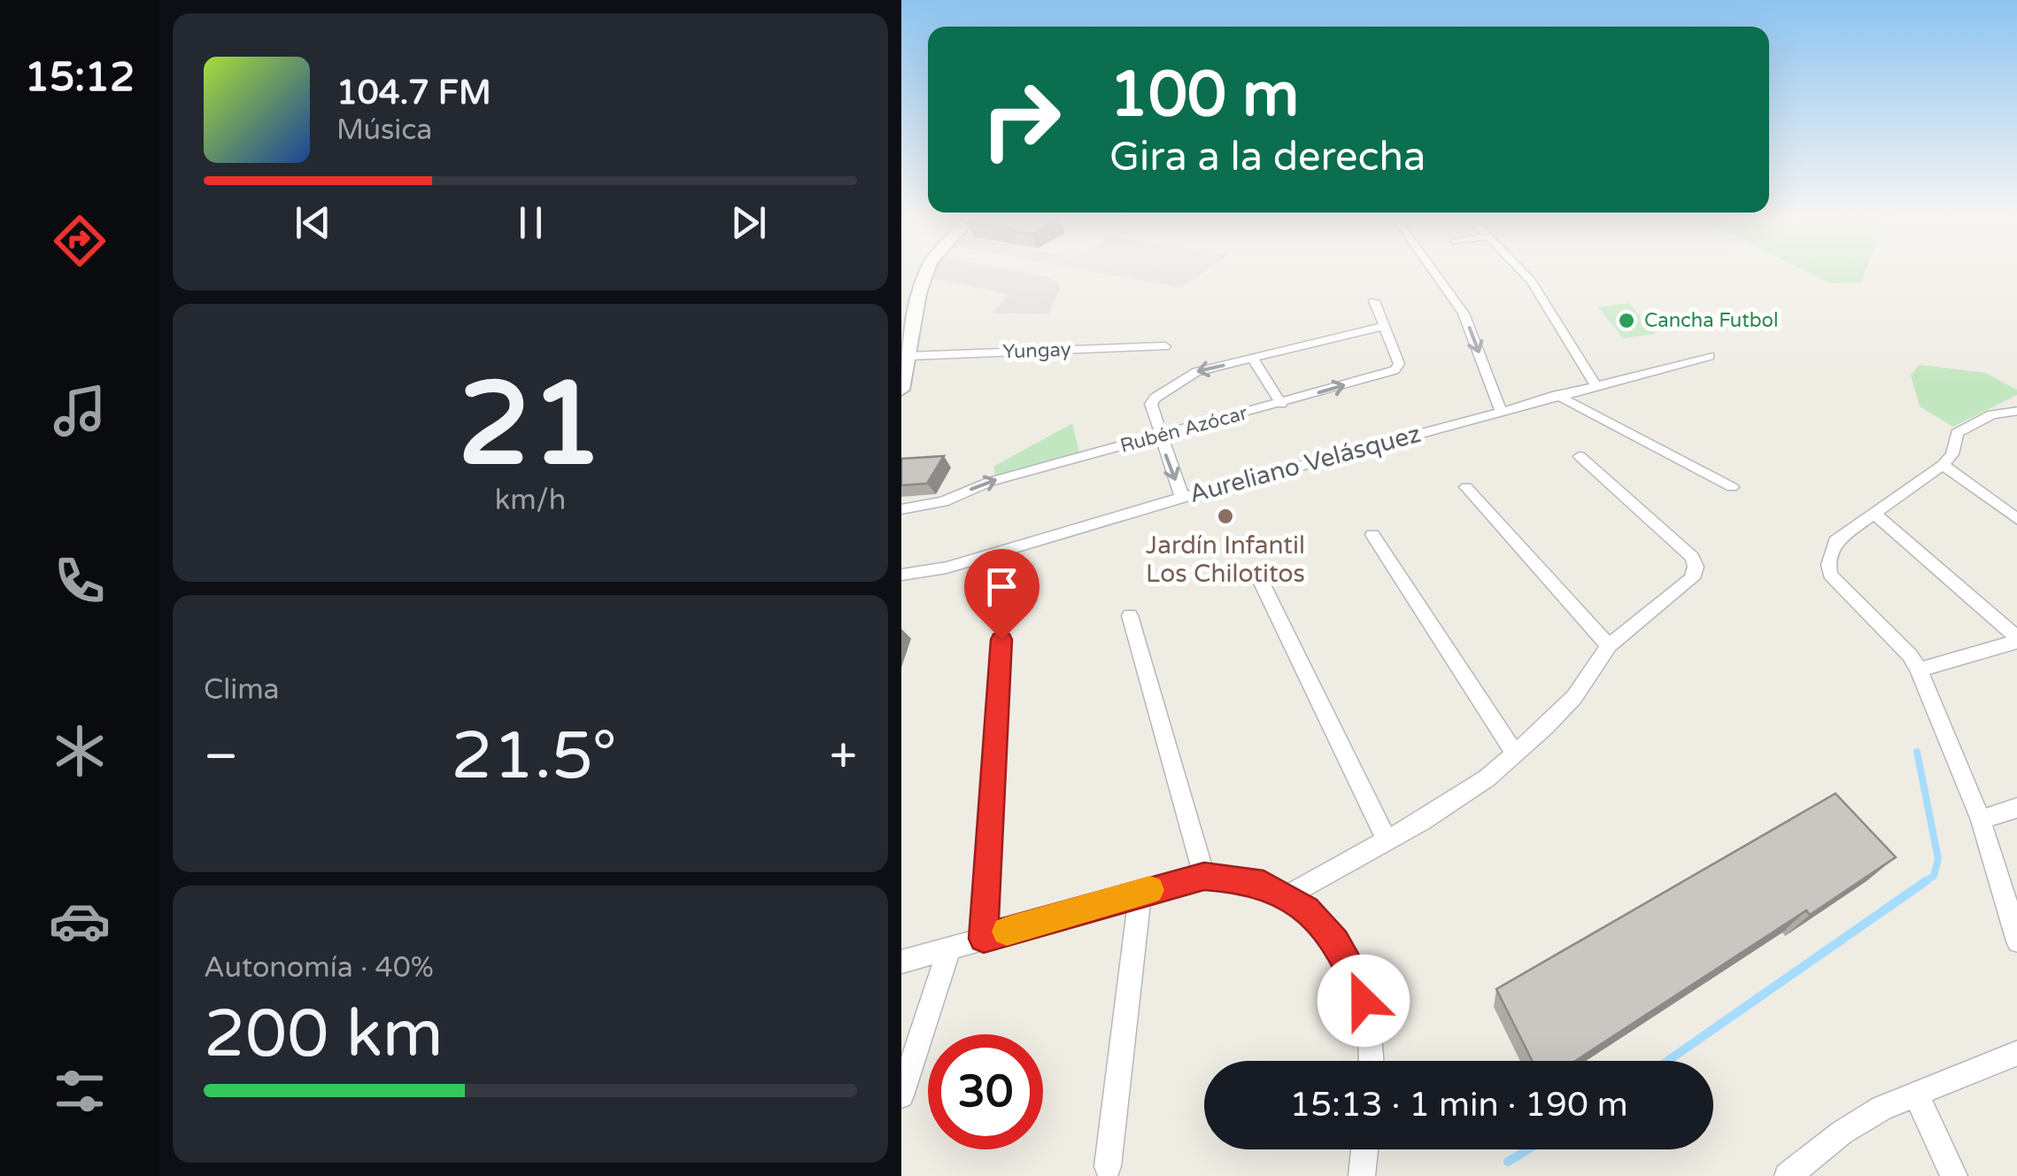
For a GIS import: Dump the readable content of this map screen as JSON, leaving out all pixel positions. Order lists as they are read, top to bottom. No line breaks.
{"streets":{"street":["Yungay","Rubén Azócar","Aureliano Velásquez"]},"one_way":["Rubén Azócar"],"places":["Cancha Futbol","Jardín Infantil Los Chilotitos"],"page":{"tabs":"15:12","turn":["100 m","Gira a la derecha"],"song":["104.7 FM","Música"],"tile":[["21","km/h"],"Clima",["Autonomía · 40%","200 km"]],"heat":["−","21.5°","+"],"limit":"30","trip":"15:13 · 1 min · 190 m"}}
